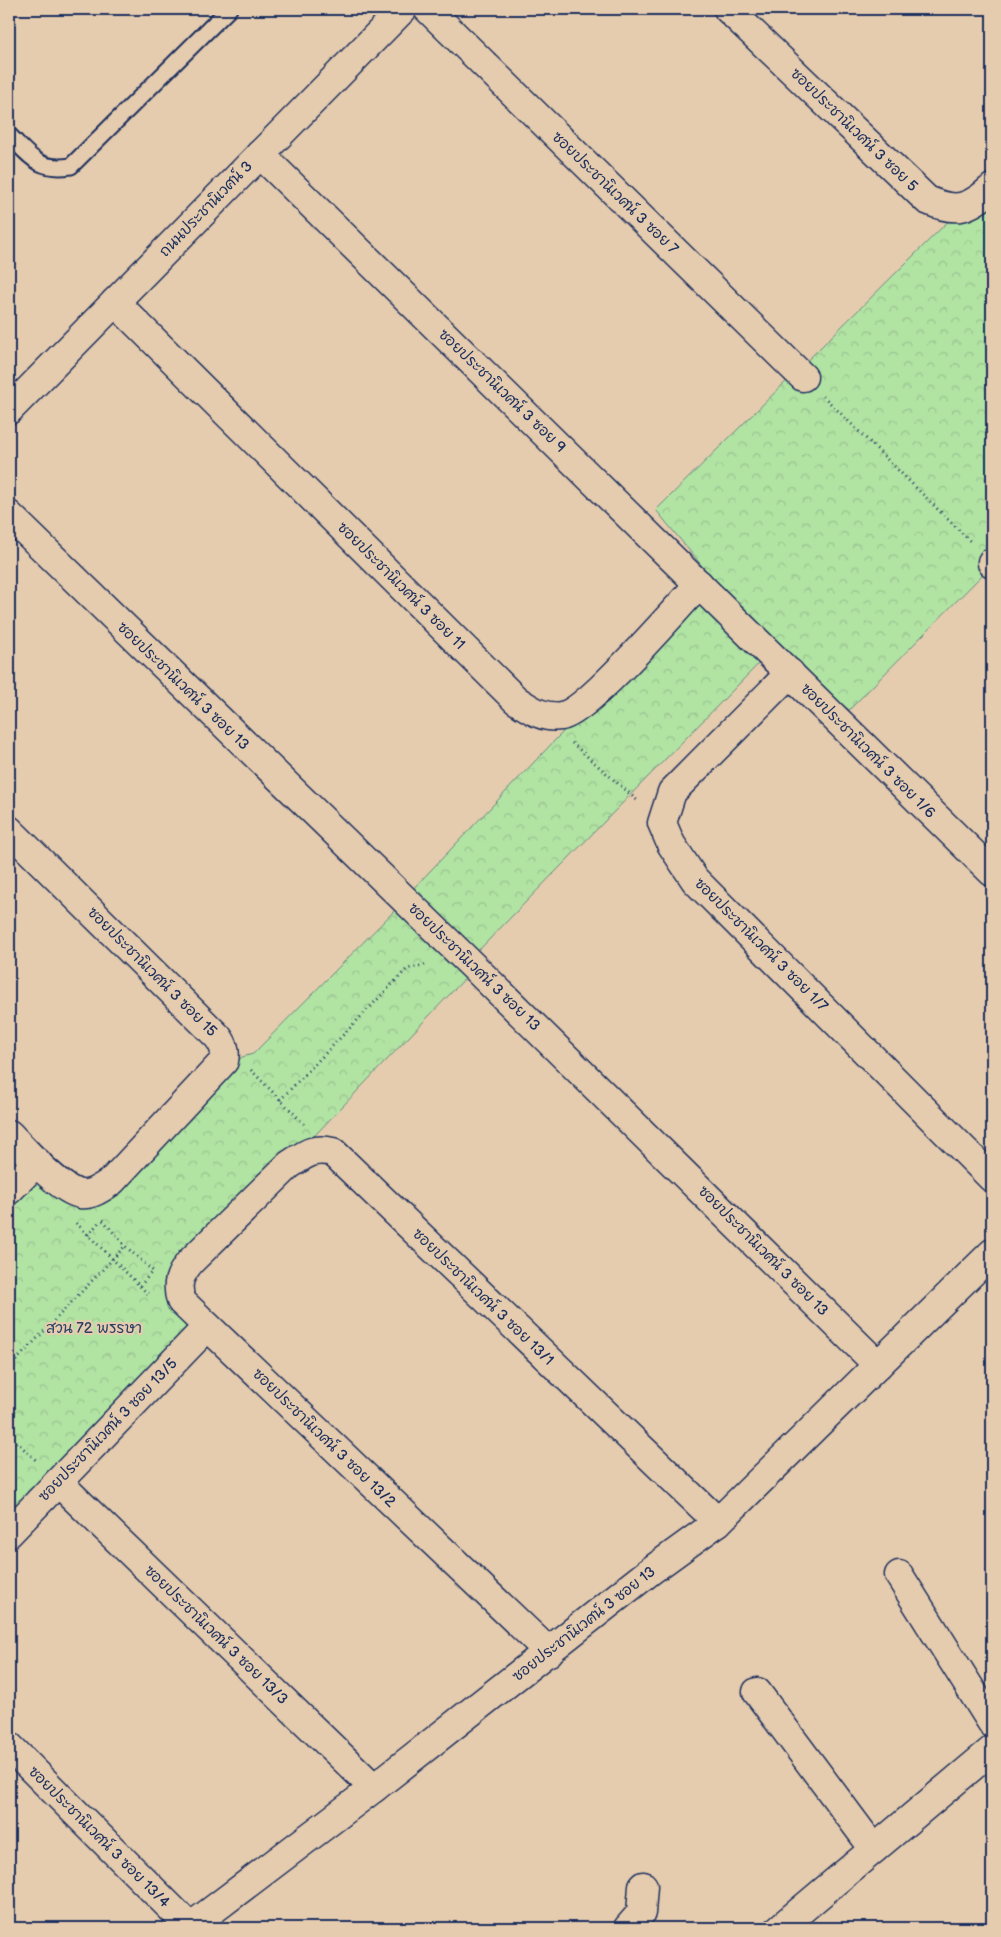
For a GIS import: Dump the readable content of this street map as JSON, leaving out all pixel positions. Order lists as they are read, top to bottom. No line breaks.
{"streets":{"street":["ซอยประชานิเวศน์ 3 ซอย 5","ซอยประชานิเวศน์ 3 ซอย 7","ถนนประชานิเวศน์ 3","ซอยประชานิเวศน์ 3 ซอย 9","ซอยประชานิเวศน์ 3 ซอย 11","ซอยประชานิเวศน์ 3 ซอย 13","ซอยประชานิเวศน์ 3 ซอย 1/6","ซอยประชานิเวศน์ 3 ซอย 1/7","ซอยประชานิเวศน์ 3 ซอย 15","ซอยประชานิเวศน์ 3 ซอย 13/1","ซอยประชานิเวศน์ 3 ซอย 13/5","ซอยประชานิเวศน์ 3 ซอย 13/2","ซอยประชานิเวศน์ 3 ซอย 13/3","ซอยประชานิเวศน์ 3 ซอย 13/4"]},"crossings":[["ถนนประชานิเวศน์ 3","ซอยประชานิเวศน์ 3 ซอย 9"],["ถนนประชานิเวศน์ 3","ซอยประชานิเวศน์ 3 ซอย 11"],["ซอยประชานิเวศน์ 3 ซอย 9","ซอยประชานิเวศน์ 3 ซอย 1/6"],["ซอยประชานิเวศน์ 3 ซอย 13","ซอยประชานิเวศน์ 3 ซอย 13/1"],["ซอยประชานิเวศน์ 3 ซอย 13","ซอยประชานิเวศน์ 3 ซอย 13/2"],["ซอยประชานิเวศน์ 3 ซอย 13","ซอยประชานิเวศน์ 3 ซอย 13/3"],["ซอยประชานิเวศน์ 3 ซอย 13","ซอยประชานิเวศน์ 3 ซอย 13/4"],["ซอยประชานิเวศน์ 3 ซอย 13/1","ซอยประชานิเวศน์ 3 ซอย 13/2"],["ซอยประชานิเวศน์ 3 ซอย 13/5","ซอยประชานิเวศน์ 3 ซอย 13/2"],["ซอยประชานิเวศน์ 3 ซอย 13/5","ซอยประชานิเวศน์ 3 ซอย 13/3"]],"parks":["สวน 72 พรรษา"]}
